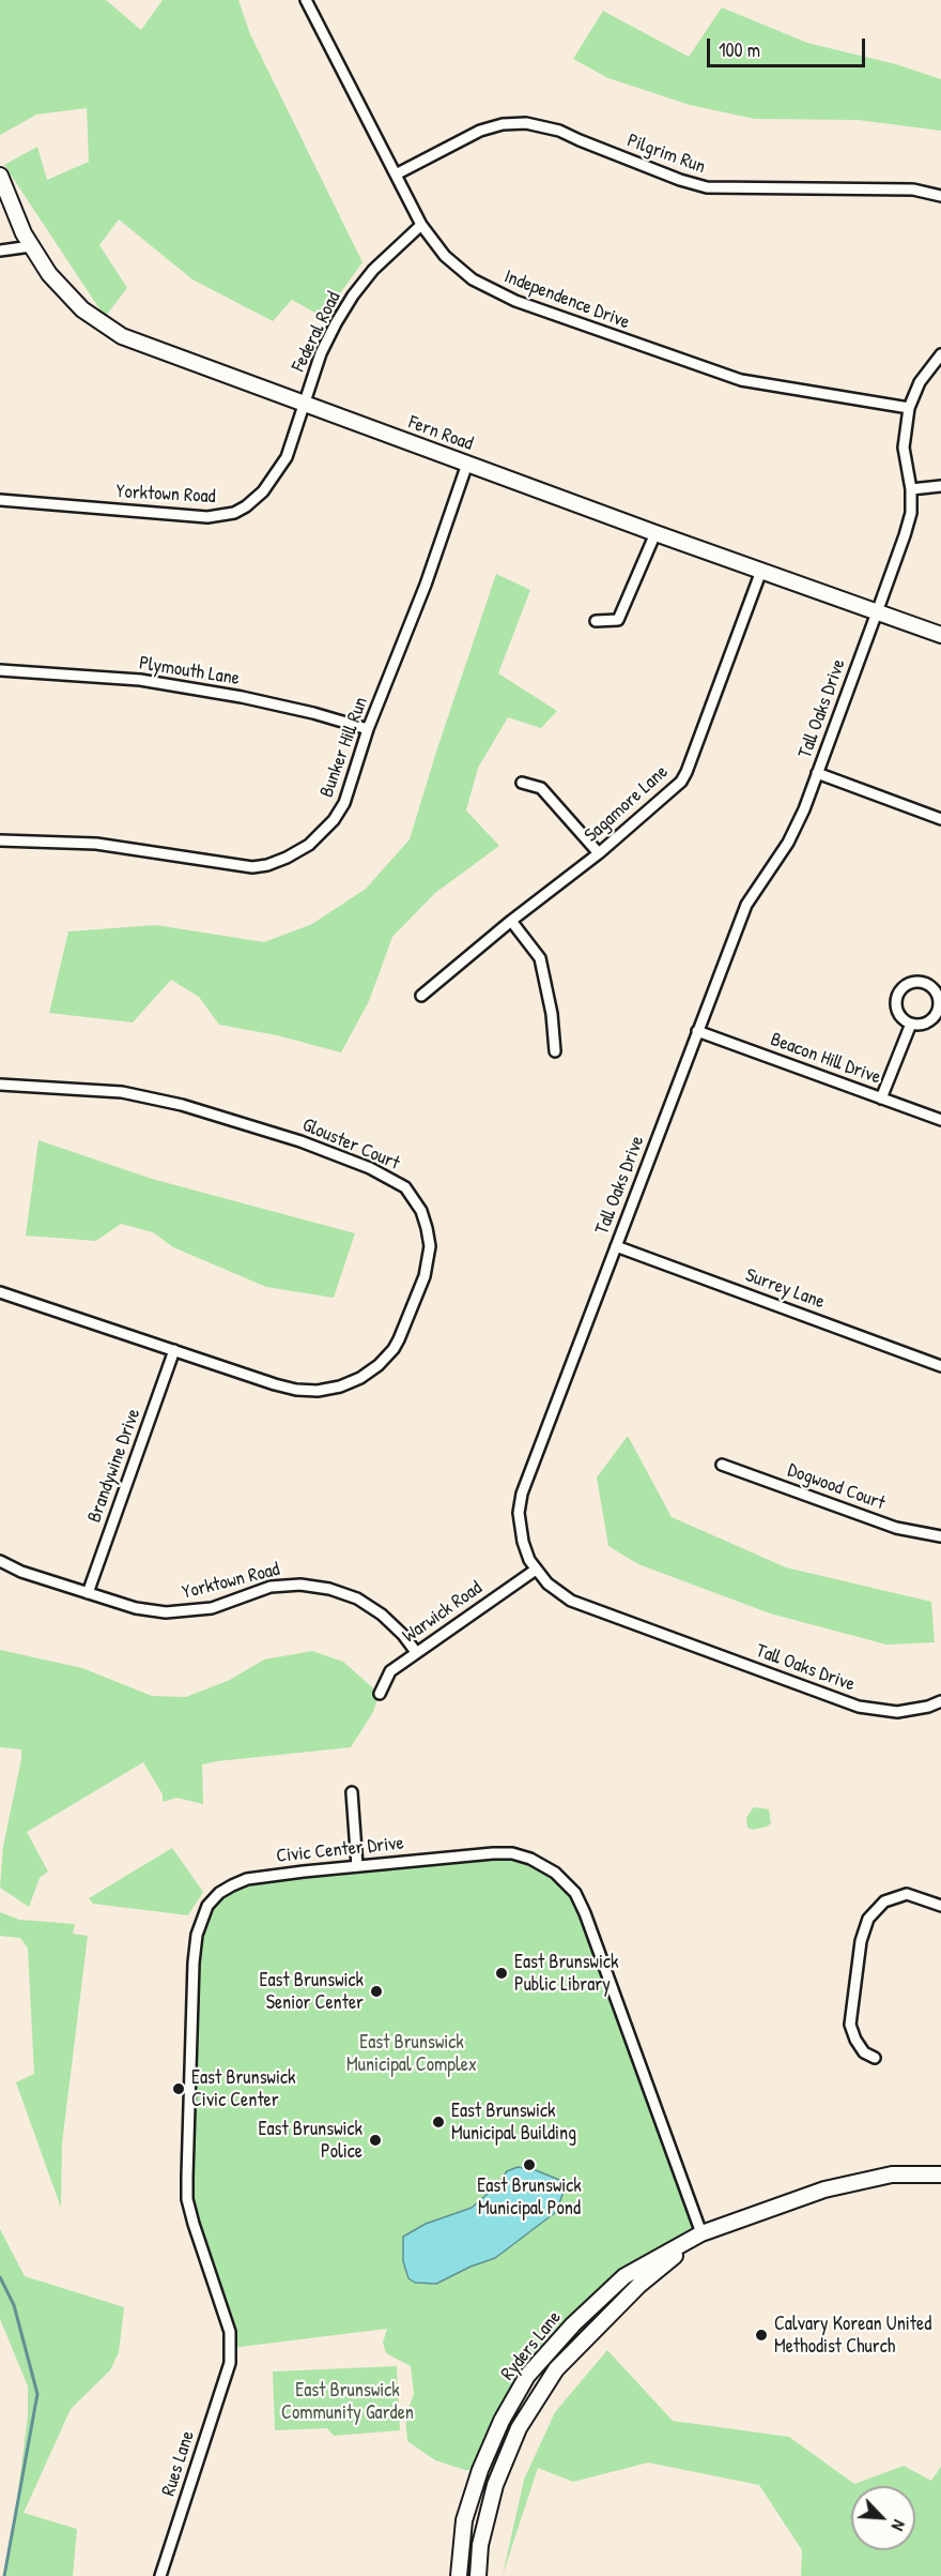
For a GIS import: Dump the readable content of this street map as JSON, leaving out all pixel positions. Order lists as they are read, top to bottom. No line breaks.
{"streets":{"main road":["Fern Road","Ryders Lane"],"street":["Pilgrim Run","Independence Drive","Federal Road","Yorktown Road","Plymouth Lane","Tall Oaks Drive","Bunker Hill Run","Sagamore Lane","Beacon Hill Drive","Glouster Court","Surrey Lane","Brandywine Drive","Dogwood Court","Warwick Road","Civic Center Drive","Rues Lane"]},"crossings":[["Pilgrim Run","Independence Drive"],["Independence Drive","Federal Road"],["Independence Drive","Tall Oaks Drive"],["Federal Road","Fern Road"],["Federal Road","Yorktown Road"],["Fern Road","Yorktown Road"],["Fern Road","Tall Oaks Drive"],["Fern Road","Bunker Hill Run"],["Fern Road","Sagamore Lane"],["Yorktown Road","Brandywine Drive"],["Yorktown Road","Warwick Road"],["Plymouth Lane","Bunker Hill Run"],["Tall Oaks Drive","Beacon Hill Drive"],["Tall Oaks Drive","Surrey Lane"],["Tall Oaks Drive","Warwick Road"],["Glouster Court","Brandywine Drive"],["Civic Center Drive","Ryders Lane"],["Civic Center Drive","Rues Lane"]],"parks":["East Brunswick Municipal Complex","East Brunswick Community Garden"],"places":["East Brunswick Public Library","East Brunswick Senior Center","East Brunswick Civic Center","East Brunswick Municipal Building","East Brunswick Police","East Brunswick Municipal Pond","Calvary Korean United Methodist Church"],"scale_bar":"100 m","north":"bottom right"}
